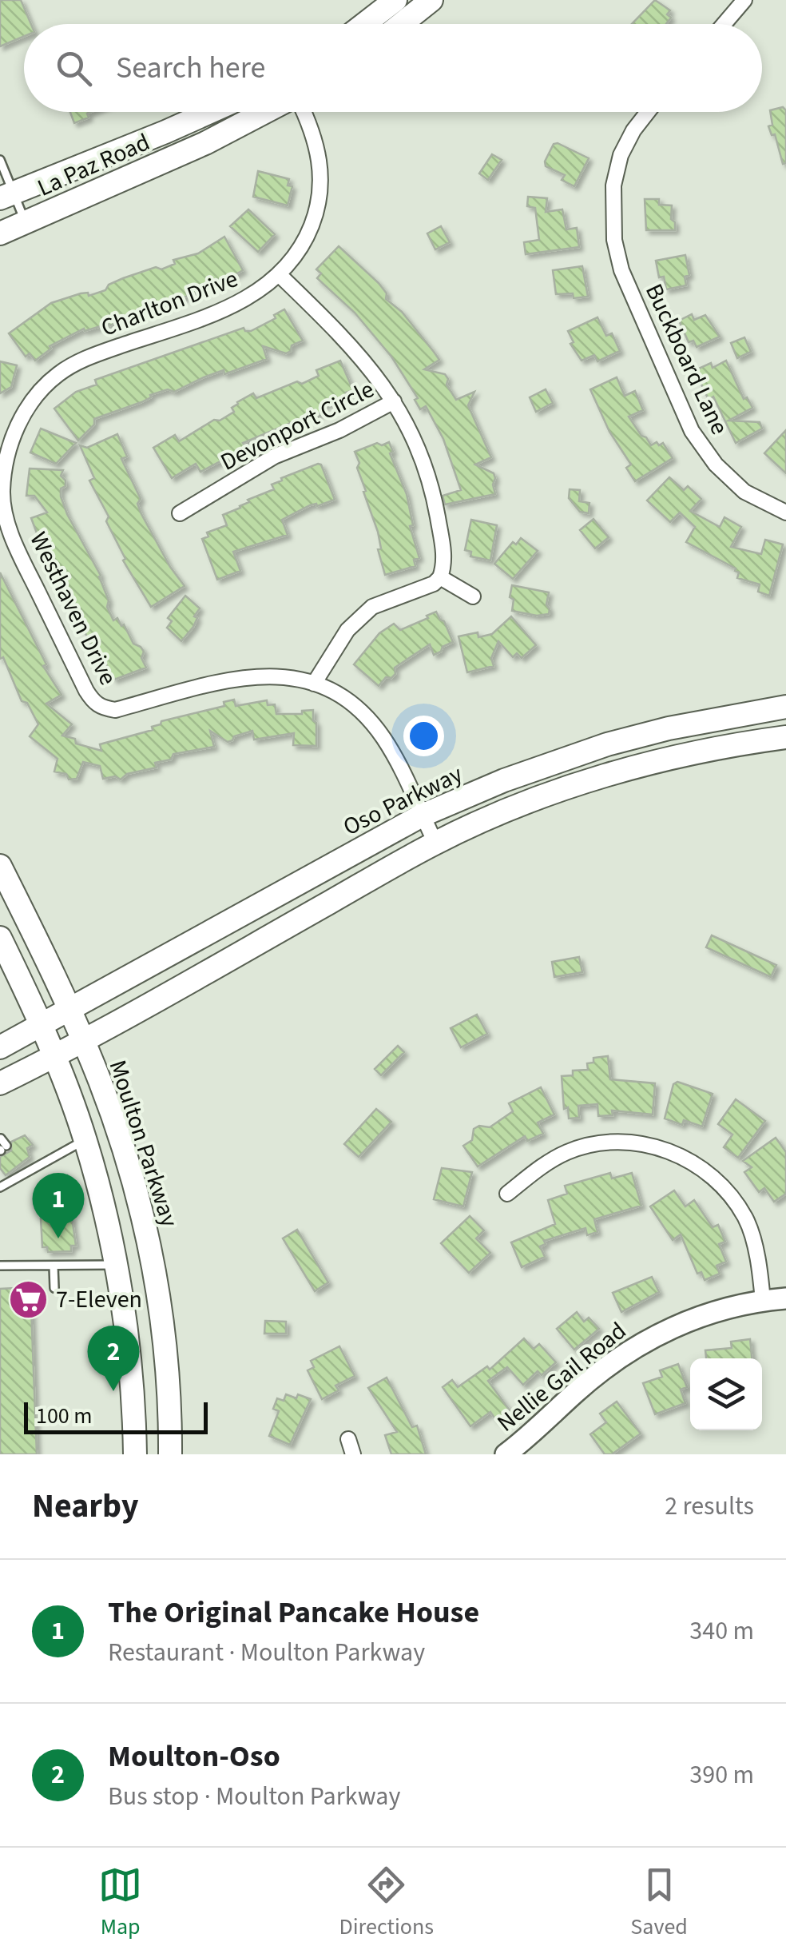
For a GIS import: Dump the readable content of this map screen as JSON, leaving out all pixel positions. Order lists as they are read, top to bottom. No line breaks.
{"streets":{"main road":["La Paz Road","Oso Parkway","Moulton Parkway"],"street":["Charlton Drive","Buckboard Lane","Devonport Circle","Westhaven Drive","Nellie Gail Road"]},"crossings":[["Charlton Drive","Westhaven Drive"],["Westhaven Drive","Oso Parkway"],["Oso Parkway","Moulton Parkway"]],"places":{"supermarket":["7-Eleven"]},"scale_bar":"100 m","page":{"search":"Search here","pins":["1","2"],"scale":"100 m","heading":["Nearby","2 results"],"list":[{"mark":"1","name":"The Original Pancake House","note":"Restaurant · Moulton Parkway","value":"340 m"},{"mark":"2","name":"Moulton-Oso","note":"Bus stop · Moulton Parkway","value":"390 m"}],"nav":["Map","Directions","Saved"]}}
